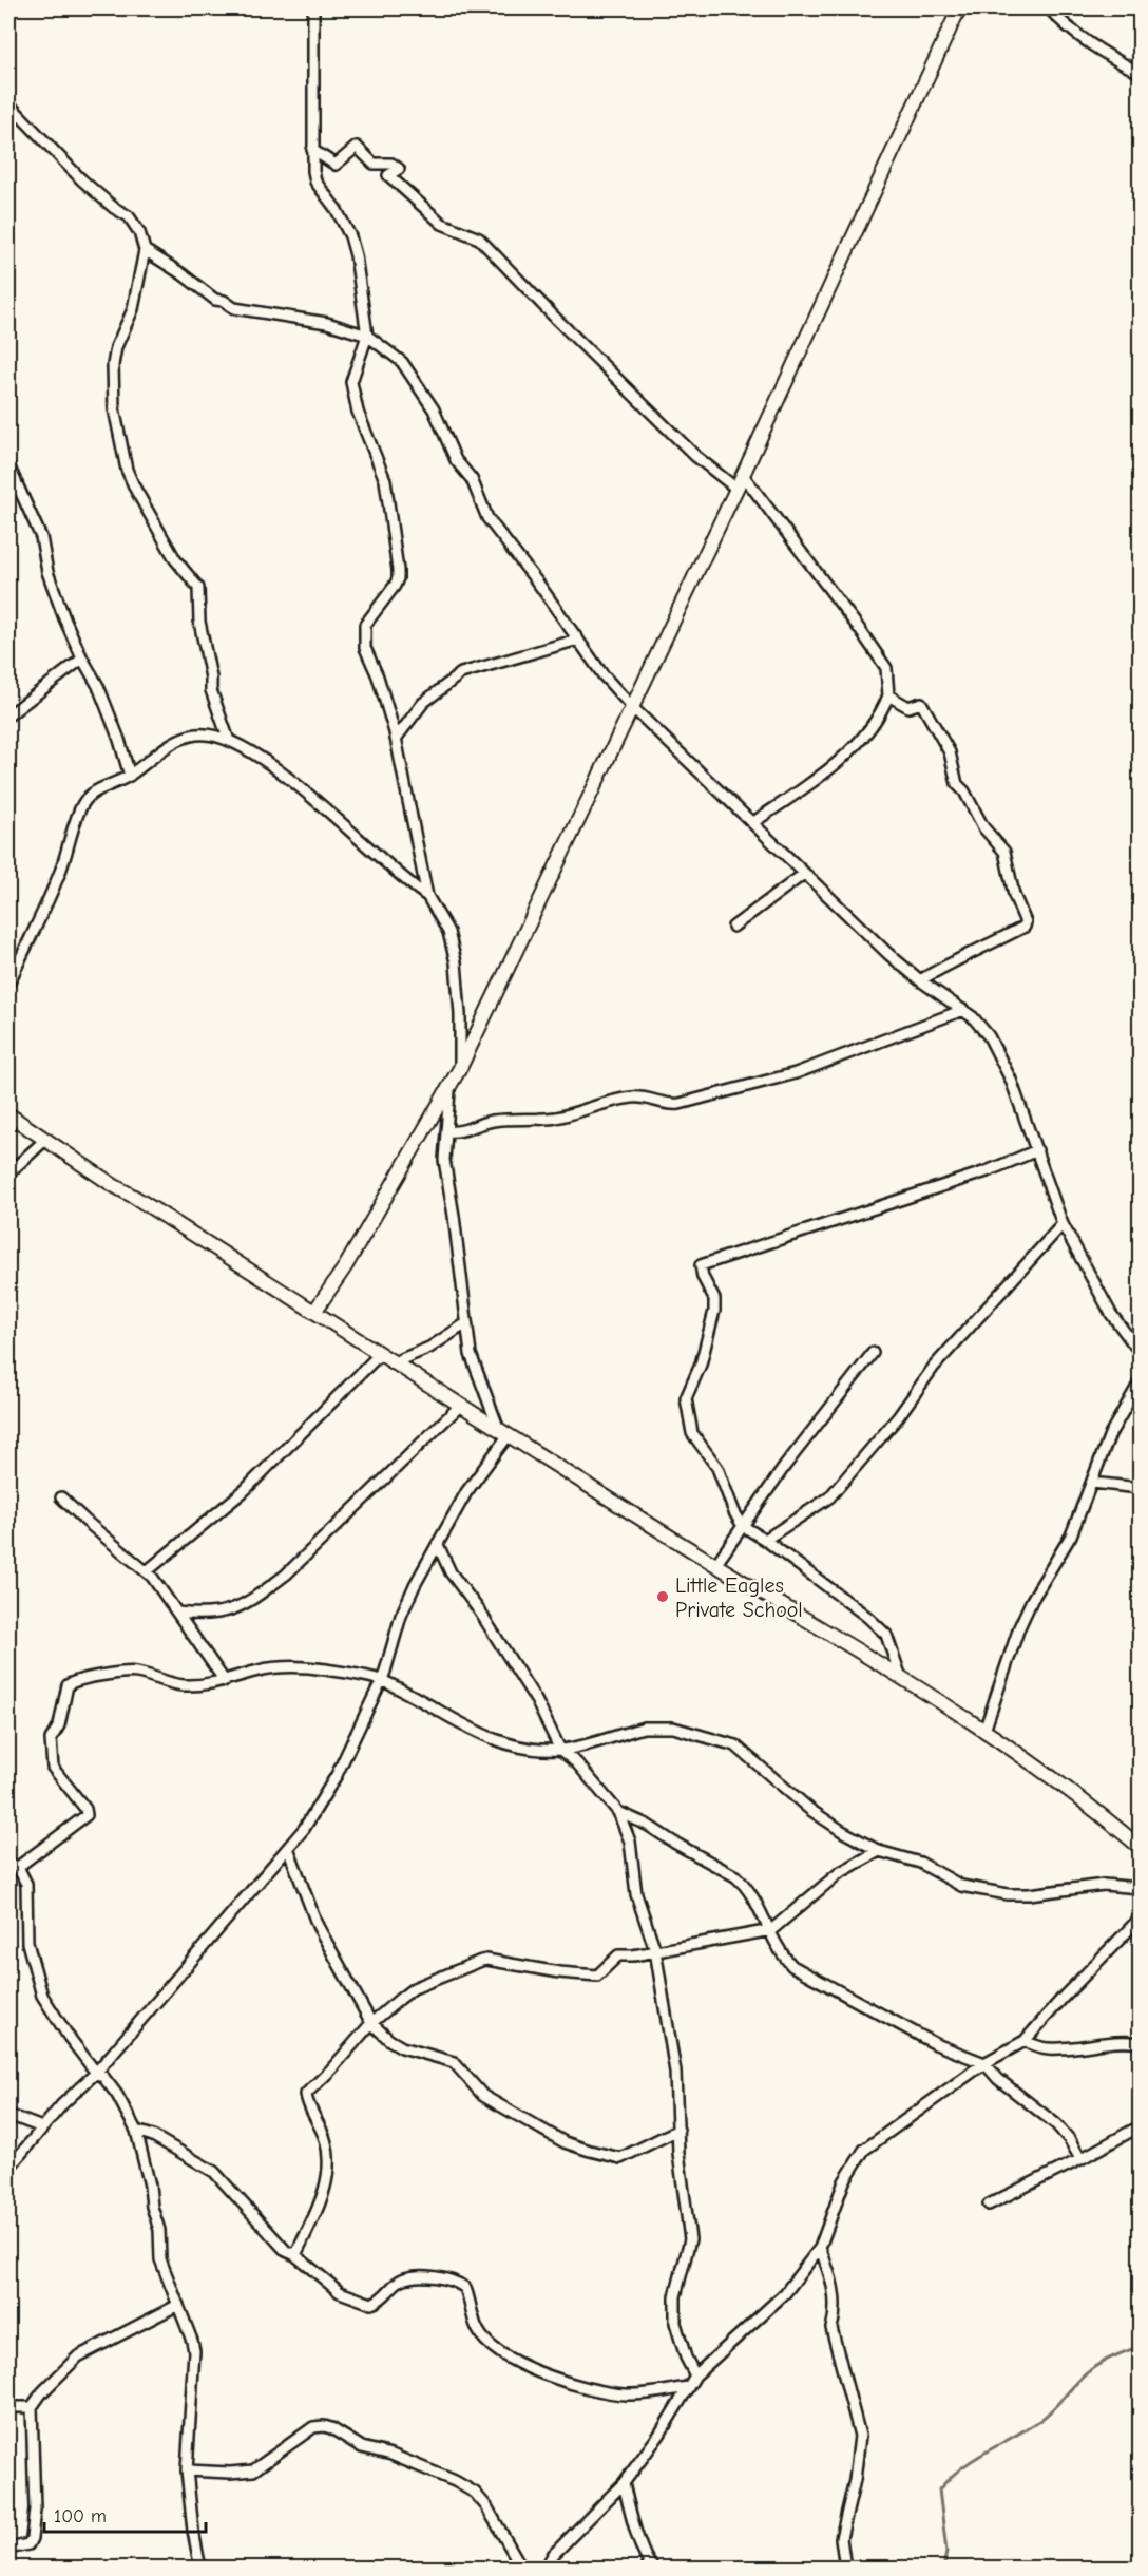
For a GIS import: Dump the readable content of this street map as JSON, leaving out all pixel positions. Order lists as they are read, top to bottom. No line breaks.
{"places":["Little Eagles Private School"],"scale_bar":"100 m"}
